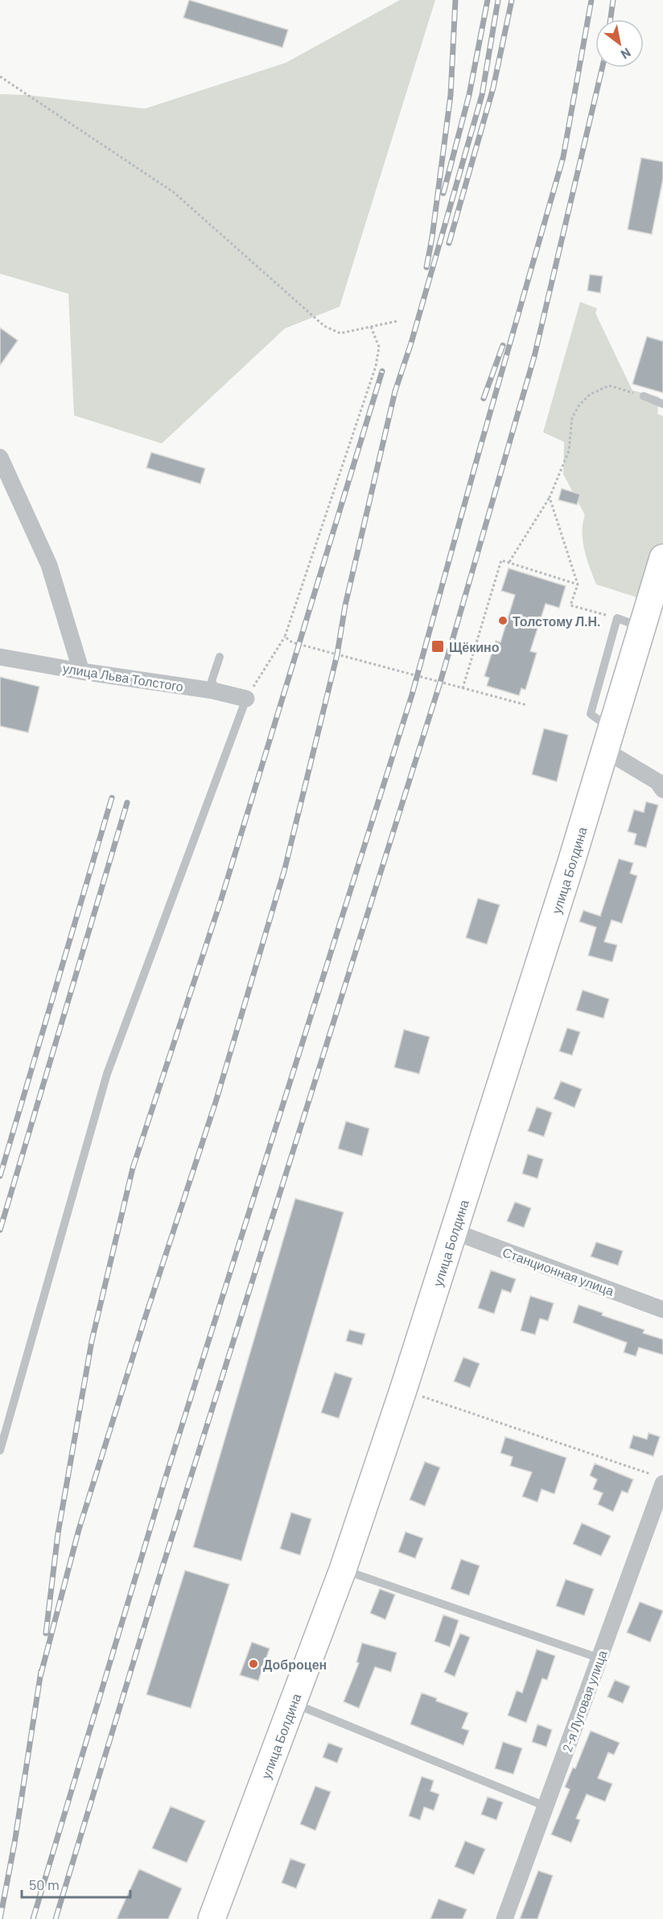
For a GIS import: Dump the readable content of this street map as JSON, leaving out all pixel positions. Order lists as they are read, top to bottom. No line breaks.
{"streets":{"main road":["улица Болдина"],"street":["улица Льва Толстого","Станционная улица","2-я Луговая улица"]},"crossings":[["улица Болдина","Станционная улица"]],"places":{"other":["Толстому Л.Н.","Доброцен"],"transit":["Щёкино"]},"scale_bar":"50 m","north":"bottom right"}
